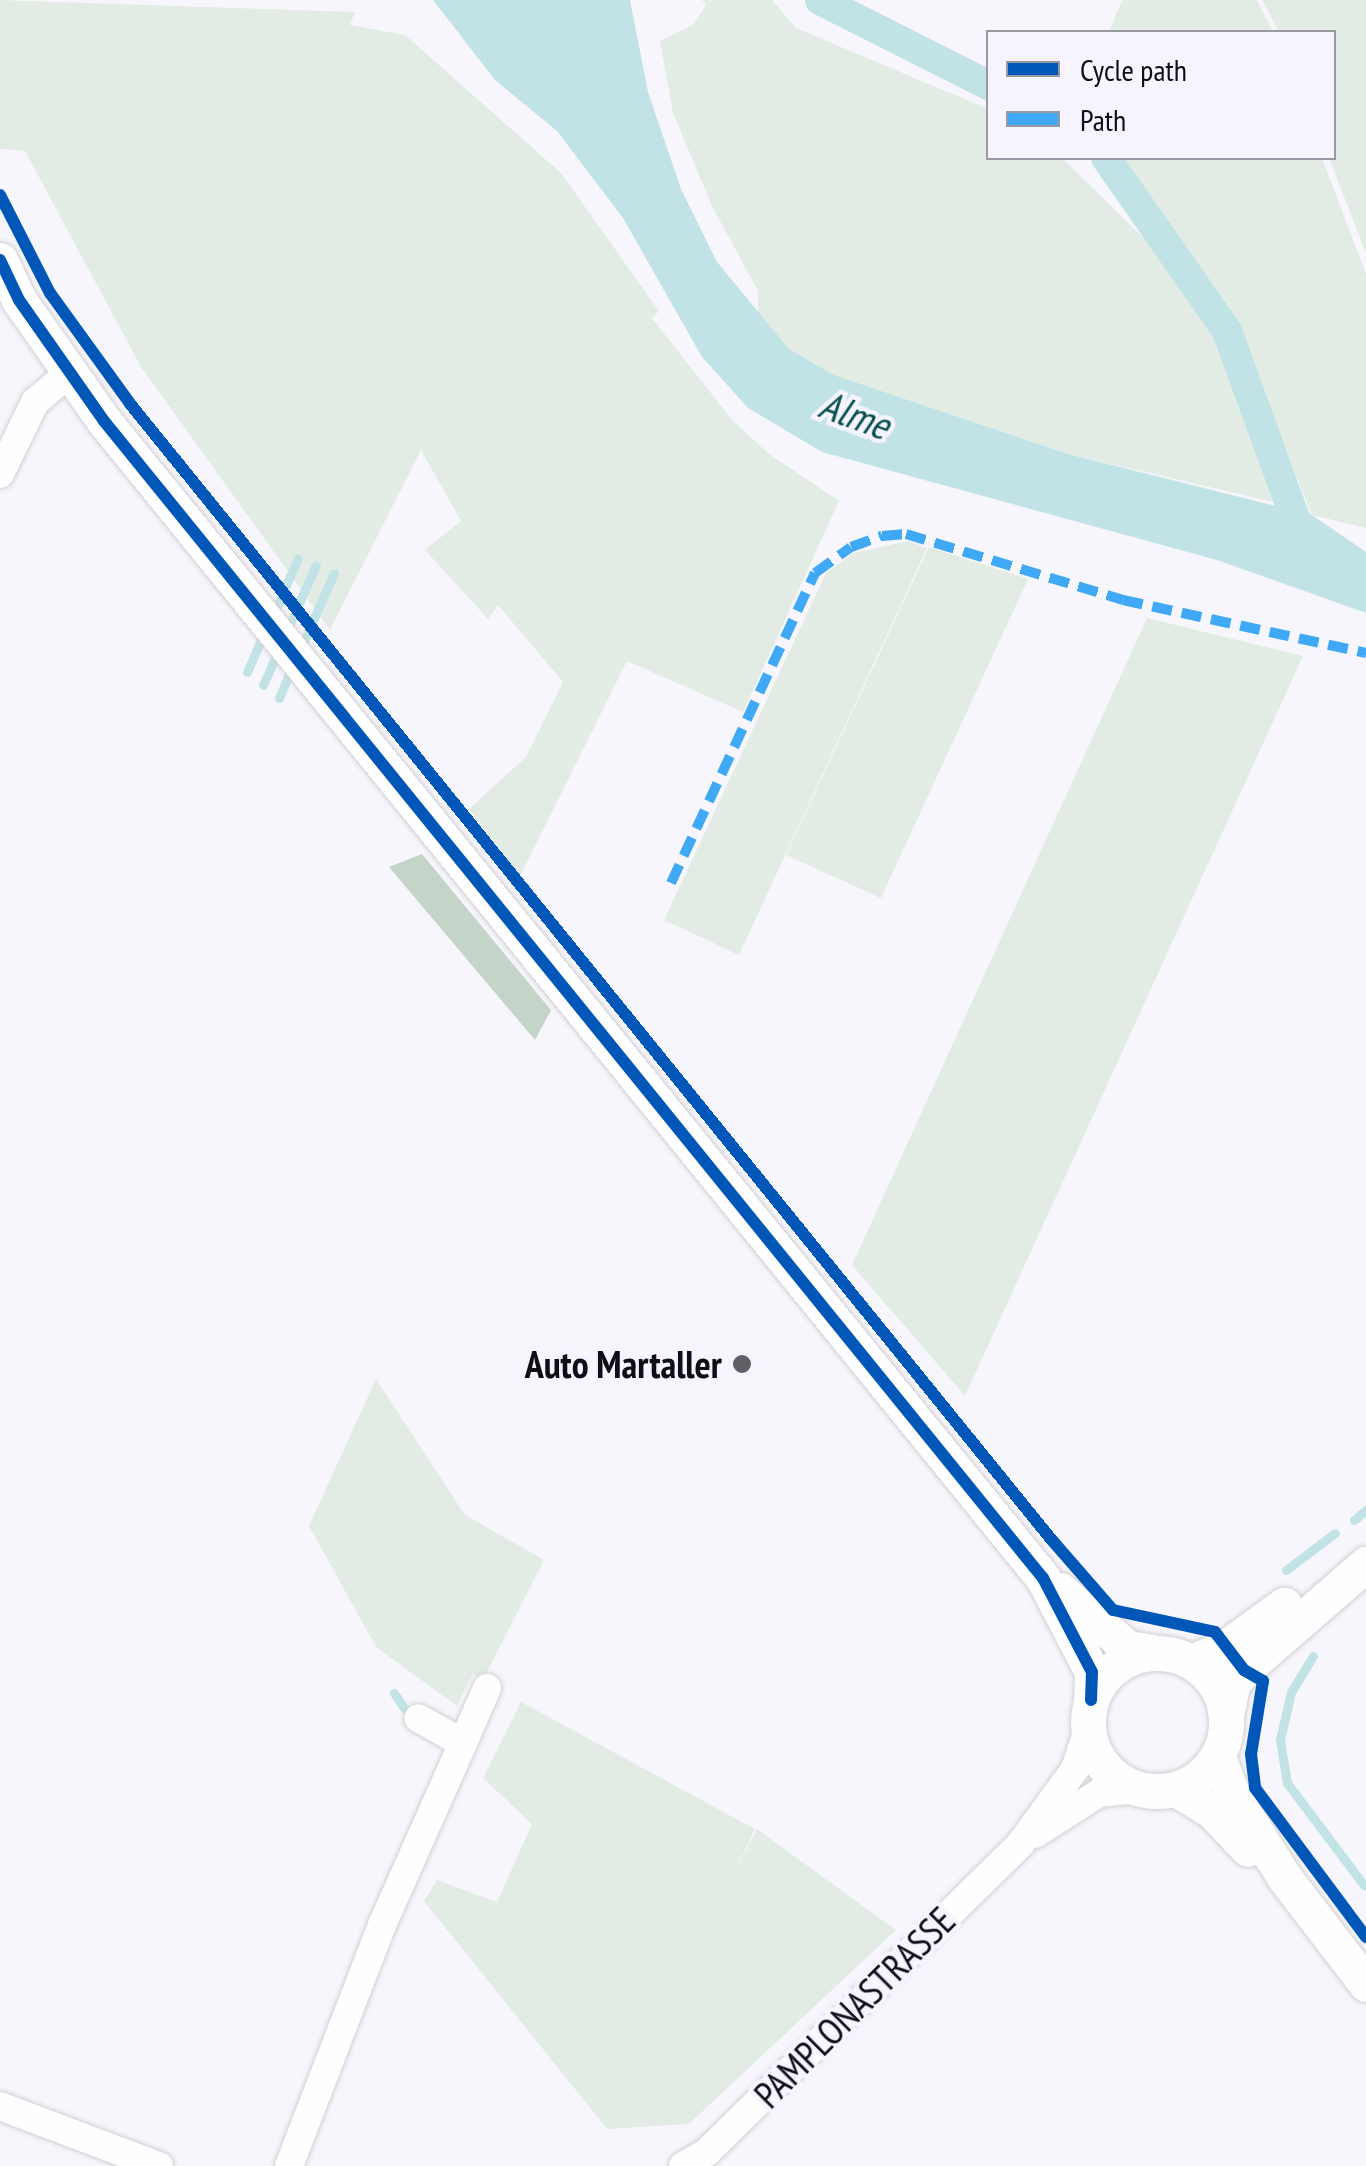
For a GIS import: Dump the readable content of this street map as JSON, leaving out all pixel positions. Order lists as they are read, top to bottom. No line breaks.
{"streets":{"street":["PAMPLONASTRASSE"]},"water":["Alme"],"places":["Auto Martaller"],"legend":["Cycle path","Path"]}
